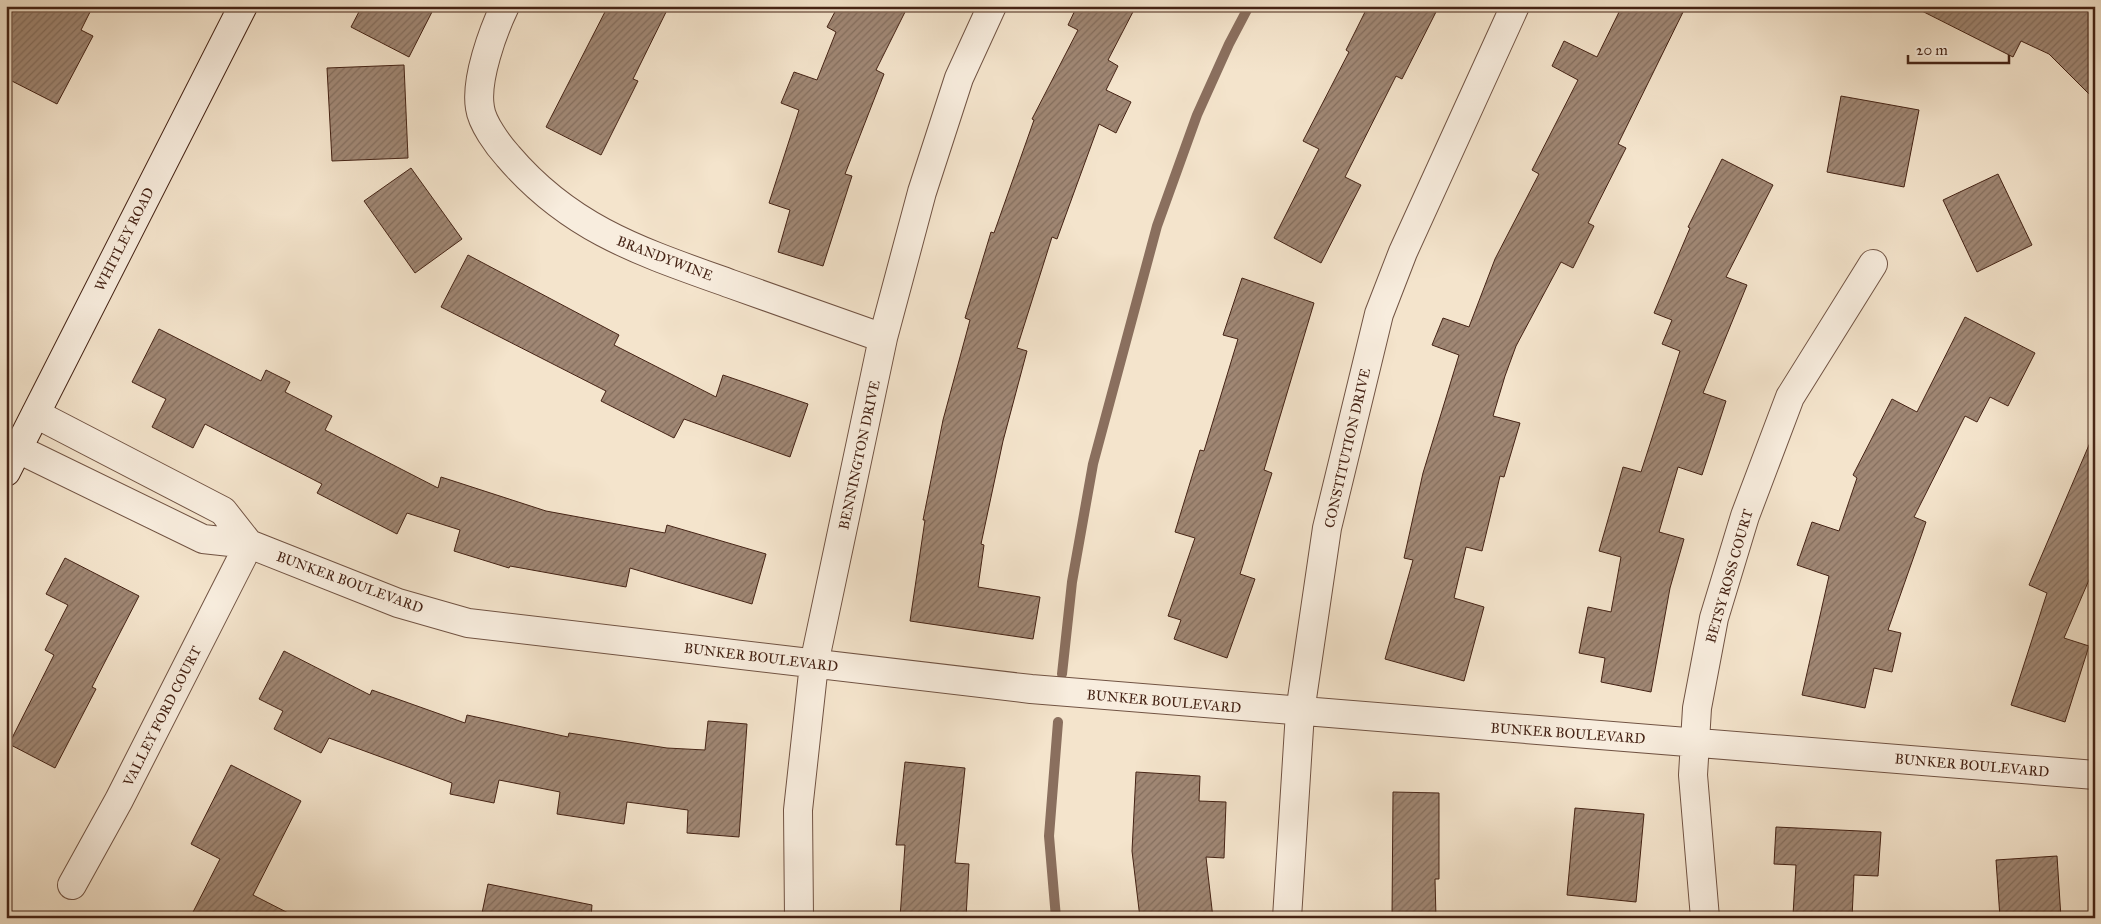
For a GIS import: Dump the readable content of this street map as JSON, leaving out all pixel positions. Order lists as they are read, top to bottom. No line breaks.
{"streets":{"street":["WHITLEY ROAD","BRANDYWINE","CONSTITUTION DRIVE","BENNINGTON DRIVE","BETSY ROSS COURT","BUNKER BOULEVARD","VALLEY FORD COURT"]},"crossings":[["WHITLEY ROAD","BUNKER BOULEVARD"],["BRANDYWINE","BENNINGTON DRIVE"],["CONSTITUTION DRIVE","BUNKER BOULEVARD"],["BENNINGTON DRIVE","BUNKER BOULEVARD"],["BETSY ROSS COURT","BUNKER BOULEVARD"],["BUNKER BOULEVARD","VALLEY FORD COURT"]],"scale_bar":"20 m"}
